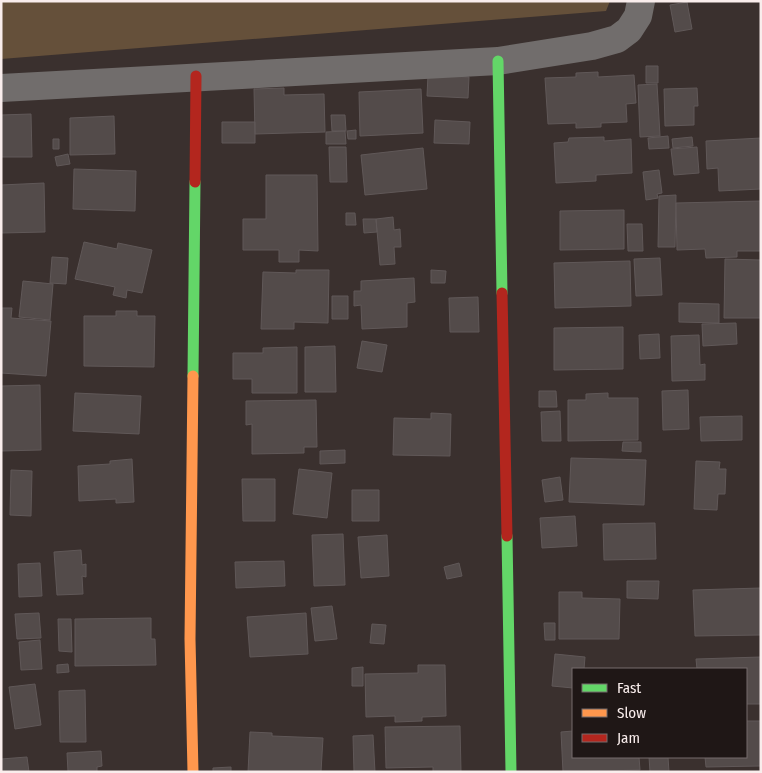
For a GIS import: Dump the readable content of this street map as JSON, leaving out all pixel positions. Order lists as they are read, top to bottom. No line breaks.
{"legend":["Fast","Slow","Jam"]}
